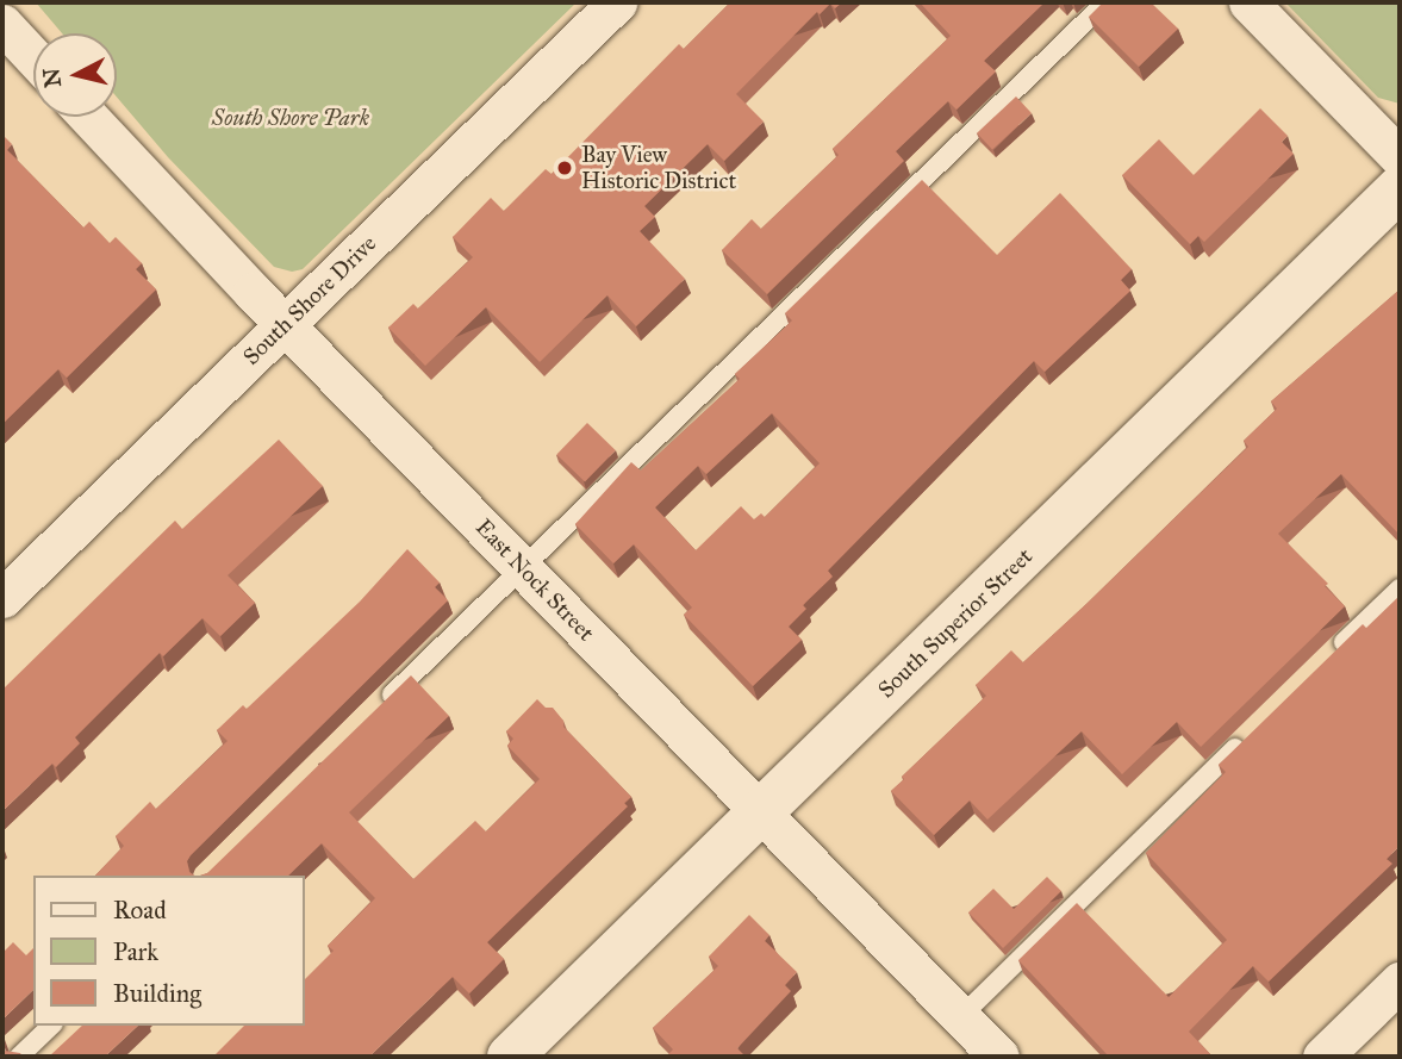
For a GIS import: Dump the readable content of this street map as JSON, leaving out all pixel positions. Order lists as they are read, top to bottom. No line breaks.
{"streets":{"street":["South Shore Drive","East Nock Street","South Superior Street"]},"crossings":[["South Shore Drive","East Nock Street"],["East Nock Street","South Superior Street"]],"parks":["South Shore Park"],"places":["Bay View Historic District"],"legend":["Road","Park","Building"],"north":"left"}
